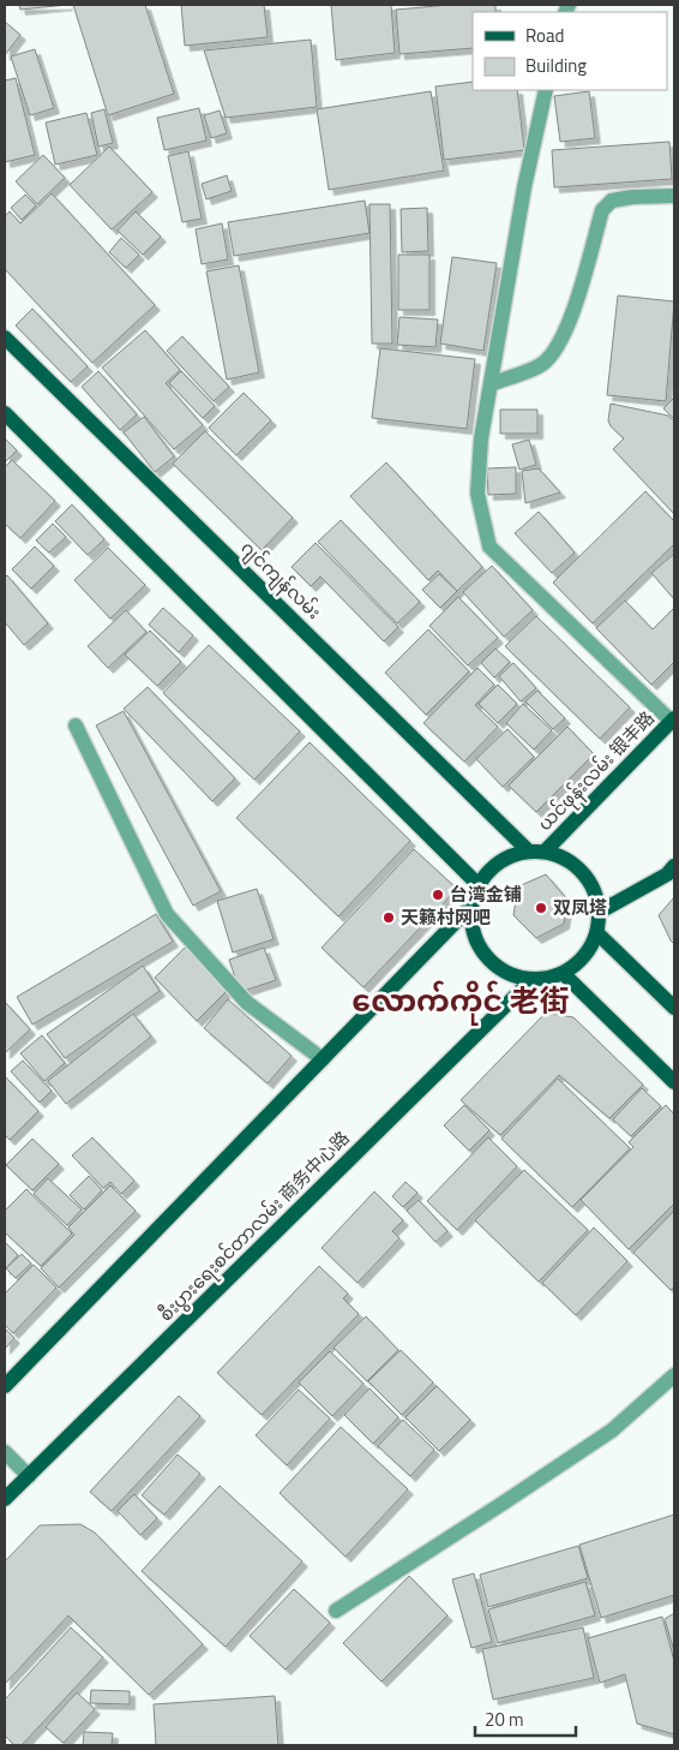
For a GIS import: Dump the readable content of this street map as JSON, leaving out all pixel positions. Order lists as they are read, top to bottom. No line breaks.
{"streets":{"main road":["ဂျင်ကျန်လမ်း","ယင်ဖုန်းလမ်း 银丰路","စီးပွားရေးစင်တာလမ်း 商务中心路"]},"crossings":[["ဂျင်ကျန်လမ်း","ယင်ဖုန်းလမ်း 银丰路"],["ဂျင်ကျန်လမ်း","စီးပွားရေးစင်တာလမ်း 商务中心路"],["ယင်ဖုန်းလမ်း 银丰路","စီးပွားရေးစင်တာလမ်း 商务中心路"]],"districts":["လောက်ကိုင် 老街"],"places":["台湾金铺","双凤塔","天籁村网吧"],"legend":["Road","Building"],"scale_bar":"20 m"}
